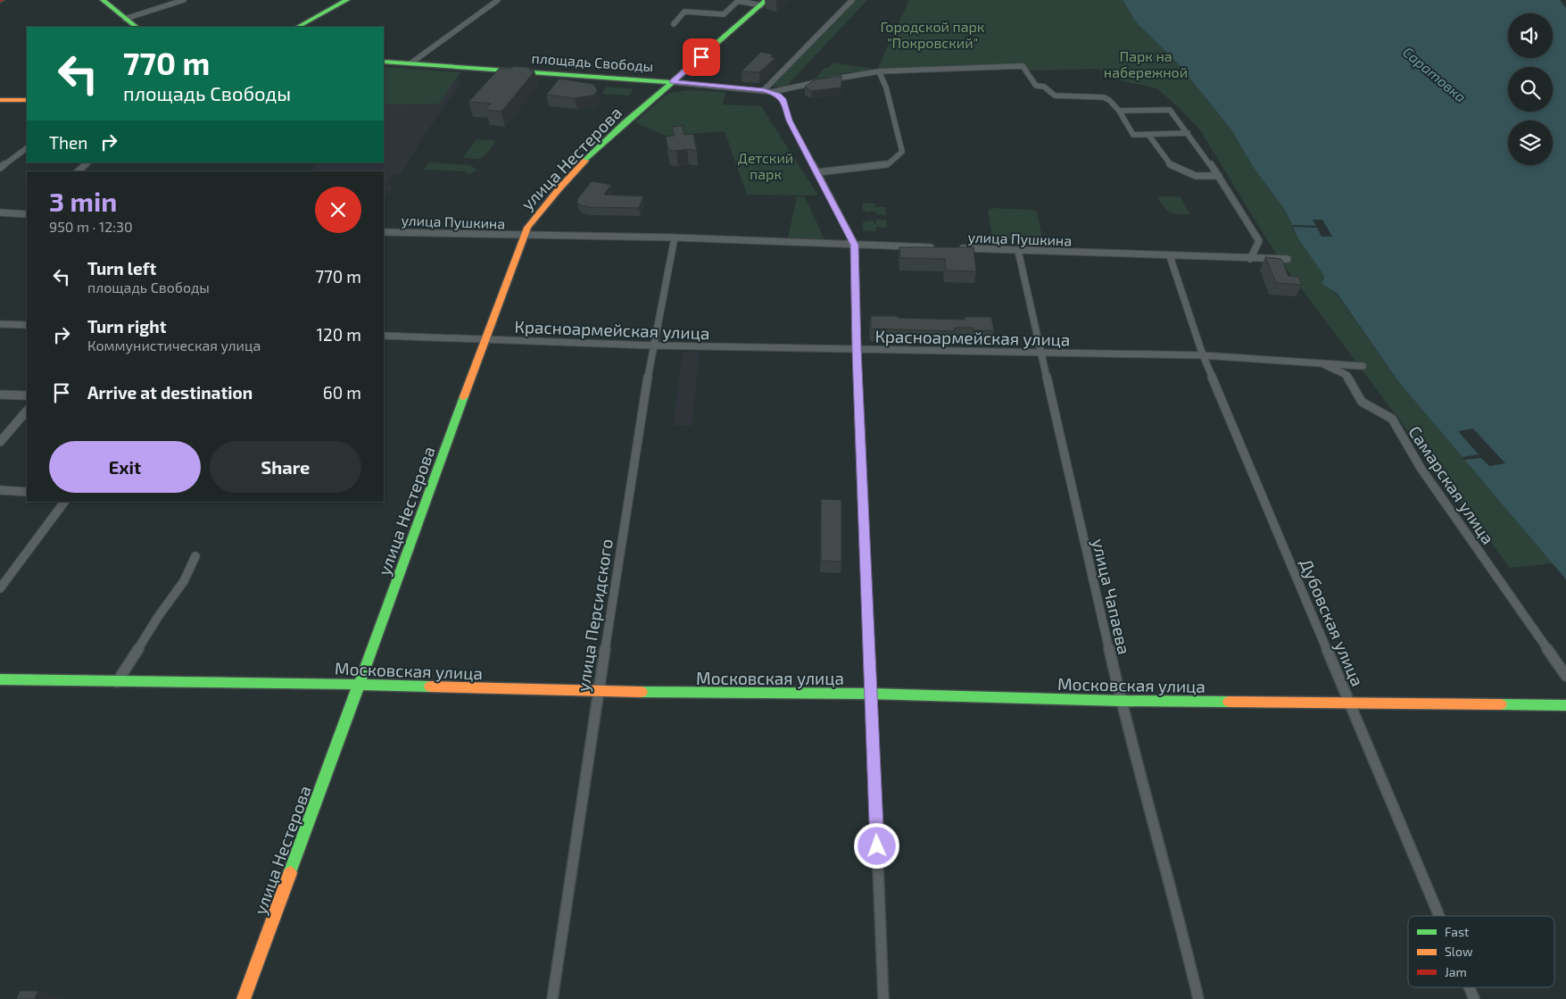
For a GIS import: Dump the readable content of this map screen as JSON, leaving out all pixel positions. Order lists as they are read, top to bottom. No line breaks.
{"streets":{"main road":["площадь Свободы","улица Нестерова","Московская улица"],"street":["улица Пушкина","Красноармейская улица","Самарская улица","улица Чапаева","улица Персидского","Дубовская улица"]},"crossings":[["площадь Свободы","улица Нестерова"],["улица Нестерова","улица Пушкина"],["улица Нестерова","Красноармейская улица"],["улица Нестерова","Московская улица"],["улица Пушкина","улица Чапаева"],["улица Пушкина","улица Персидского"],["улица Пушкина","Дубовская улица"],["Красноармейская улица","Самарская улица"],["Красноармейская улица","улица Чапаева"],["Красноармейская улица","улица Персидского"],["Красноармейская улица","Дубовская улица"],["улица Чапаева","Московская улица"],["улица Персидского","Московская улица"],["Дубовская улица","Московская улица"]],"water":["Саратовка"],"parks":["Городской парк \"Покровский\"","Парк на набережной","Детский парк"],"legend":["Fast","Slow","Jam"],"page":{"turn":["770 m","площадь Свободы"],"then":"Then","heading":["3 min","950 m · 12:30"],"list":[{"name":"Turn left","note":"площадь Свободы","value":"770 m"},{"name":"Turn right","note":"Коммунистическая улица","value":"120 m"},{"name":"Arrive at destination","value":"60 m"}],"buttons":["Exit","Share"]}}
